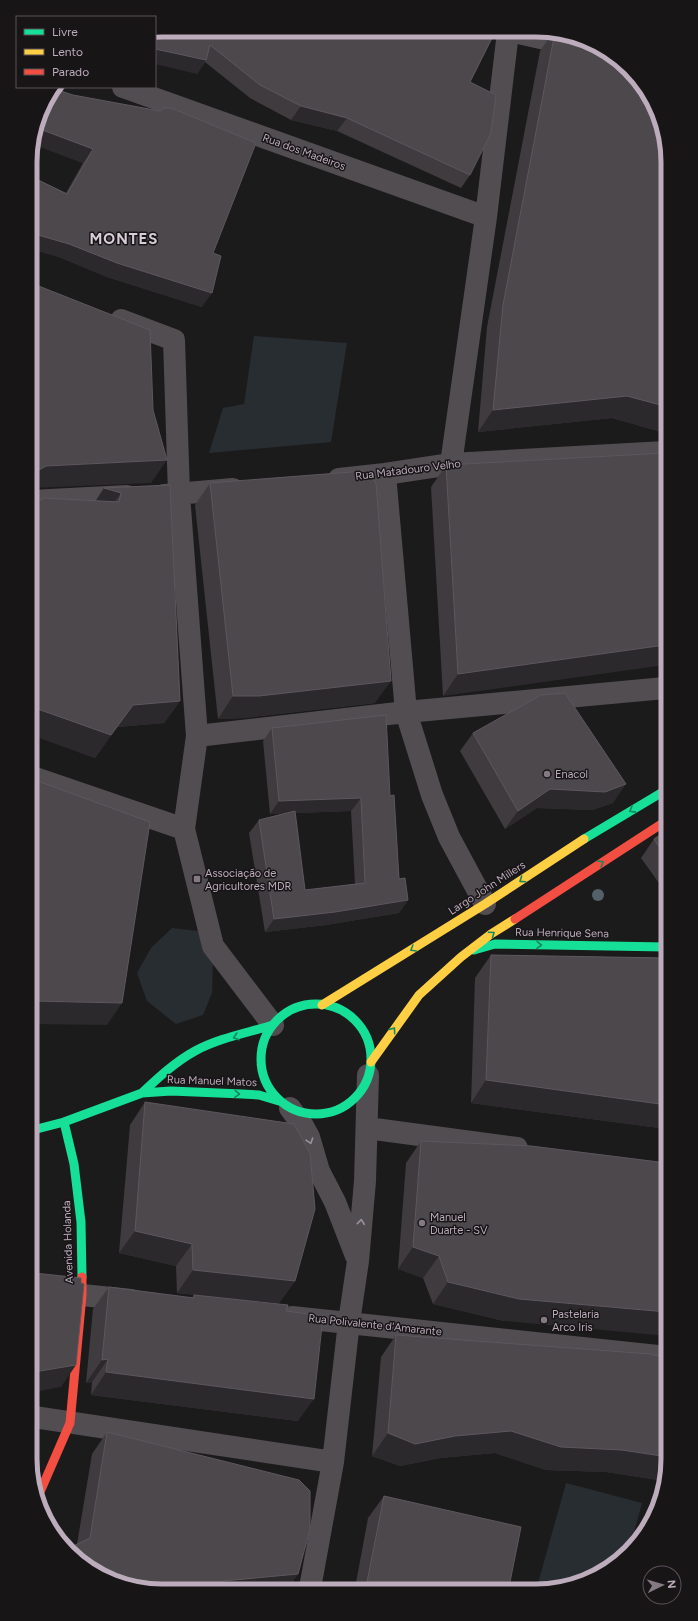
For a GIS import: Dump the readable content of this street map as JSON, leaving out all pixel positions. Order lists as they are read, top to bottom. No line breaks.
{"streets":{"main road":["Largo John Millers","Rua Henrique Sena","Rua Manuel Matos","Avenida Holanda"],"street":["Rua dos Madeiros","Rua Matadouro Velho","Rua Polivalente d'Amarante"]},"crossings":[["Largo John Millers","Rua Manuel Matos"],["Rua Manuel Matos","Avenida Holanda"]],"one_way":["Rua Henrique Sena"],"districts":["MONTES"],"places":{"other":["Enacol","Manuel Duarte - SV","Pastelaria Arco Iris"],"transit":["Associação de Agricultores MDR"]},"legend":["Livre","Lento","Parado"],"north":"right"}
